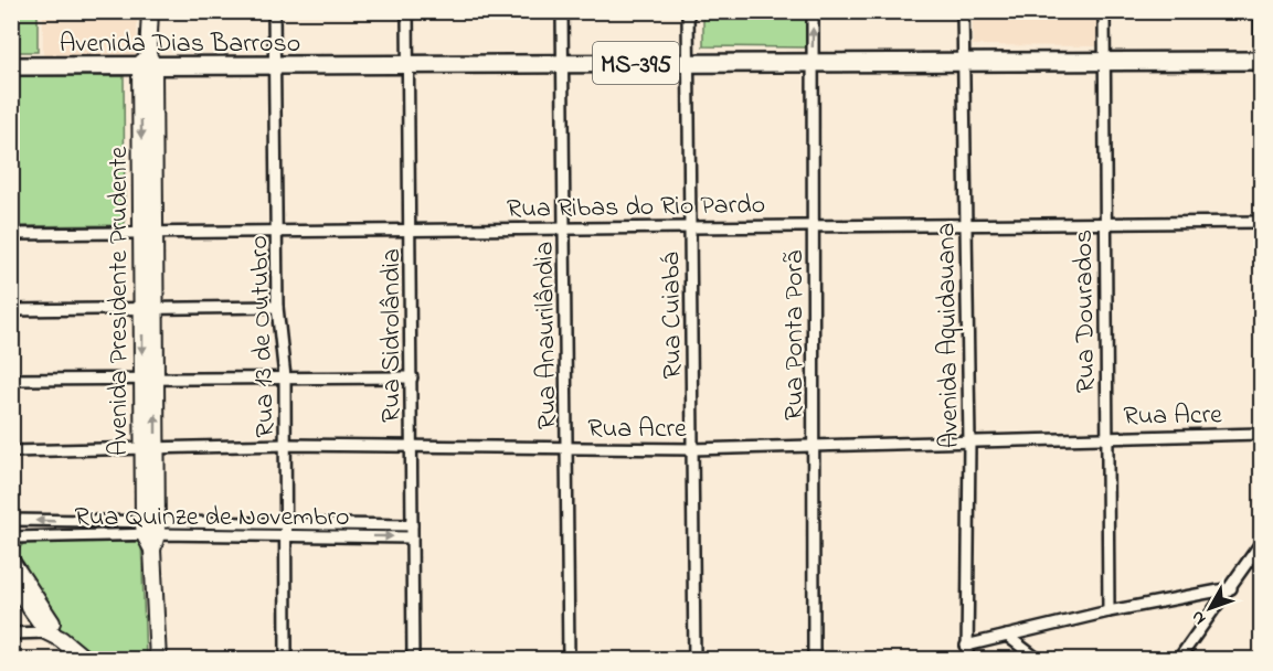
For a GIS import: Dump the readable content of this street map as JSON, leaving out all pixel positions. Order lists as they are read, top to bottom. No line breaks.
{"streets":{"main road":["Avenida Dias Barroso","MS-395"],"street":["Rua Ribas do Rio Pardo","Avenida Presidente Prudente","Rua Dourados","Rua Cuiabá","Rua Sidrolândia","Rua Anaurilândia","Rua Ponta Porã","Avenida Aquidauana","Rua 13 de Outubro","Rua Acre","Rua Quinze de Novembro"]},"crossings":[["Avenida Dias Barroso","Avenida Presidente Prudente"],["Avenida Dias Barroso","Rua Dourados"],["Avenida Dias Barroso","Rua Cuiabá"],["Avenida Dias Barroso","Rua Sidrolândia"],["Avenida Dias Barroso","Rua Anaurilândia"],["Avenida Dias Barroso","Rua Ponta Porã"],["Avenida Dias Barroso","Avenida Aquidauana"],["Avenida Dias Barroso","Rua 13 de Outubro"],["Rua Ribas do Rio Pardo","Avenida Presidente Prudente"],["Rua Ribas do Rio Pardo","Rua Dourados"],["Rua Ribas do Rio Pardo","Rua Cuiabá"],["Rua Ribas do Rio Pardo","Rua Sidrolândia"],["Rua Ribas do Rio Pardo","Rua Anaurilândia"],["Rua Ribas do Rio Pardo","Rua Ponta Porã"],["Rua Ribas do Rio Pardo","Avenida Aquidauana"],["Rua Ribas do Rio Pardo","Rua 13 de Outubro"],["Avenida Presidente Prudente","Rua Acre"],["Avenida Presidente Prudente","Rua Quinze de Novembro"],["Rua Dourados","Rua Acre"],["Rua Cuiabá","Rua Acre"],["Rua Sidrolândia","Rua Acre"],["Rua Sidrolândia","Rua Quinze de Novembro"],["Rua Anaurilândia","Rua Acre"],["Rua Ponta Porã","Rua Acre"],["Avenida Aquidauana","Rua Acre"],["Rua 13 de Outubro","Rua Acre"],["Rua 13 de Outubro","Rua Quinze de Novembro"]],"north":"bottom left"}
